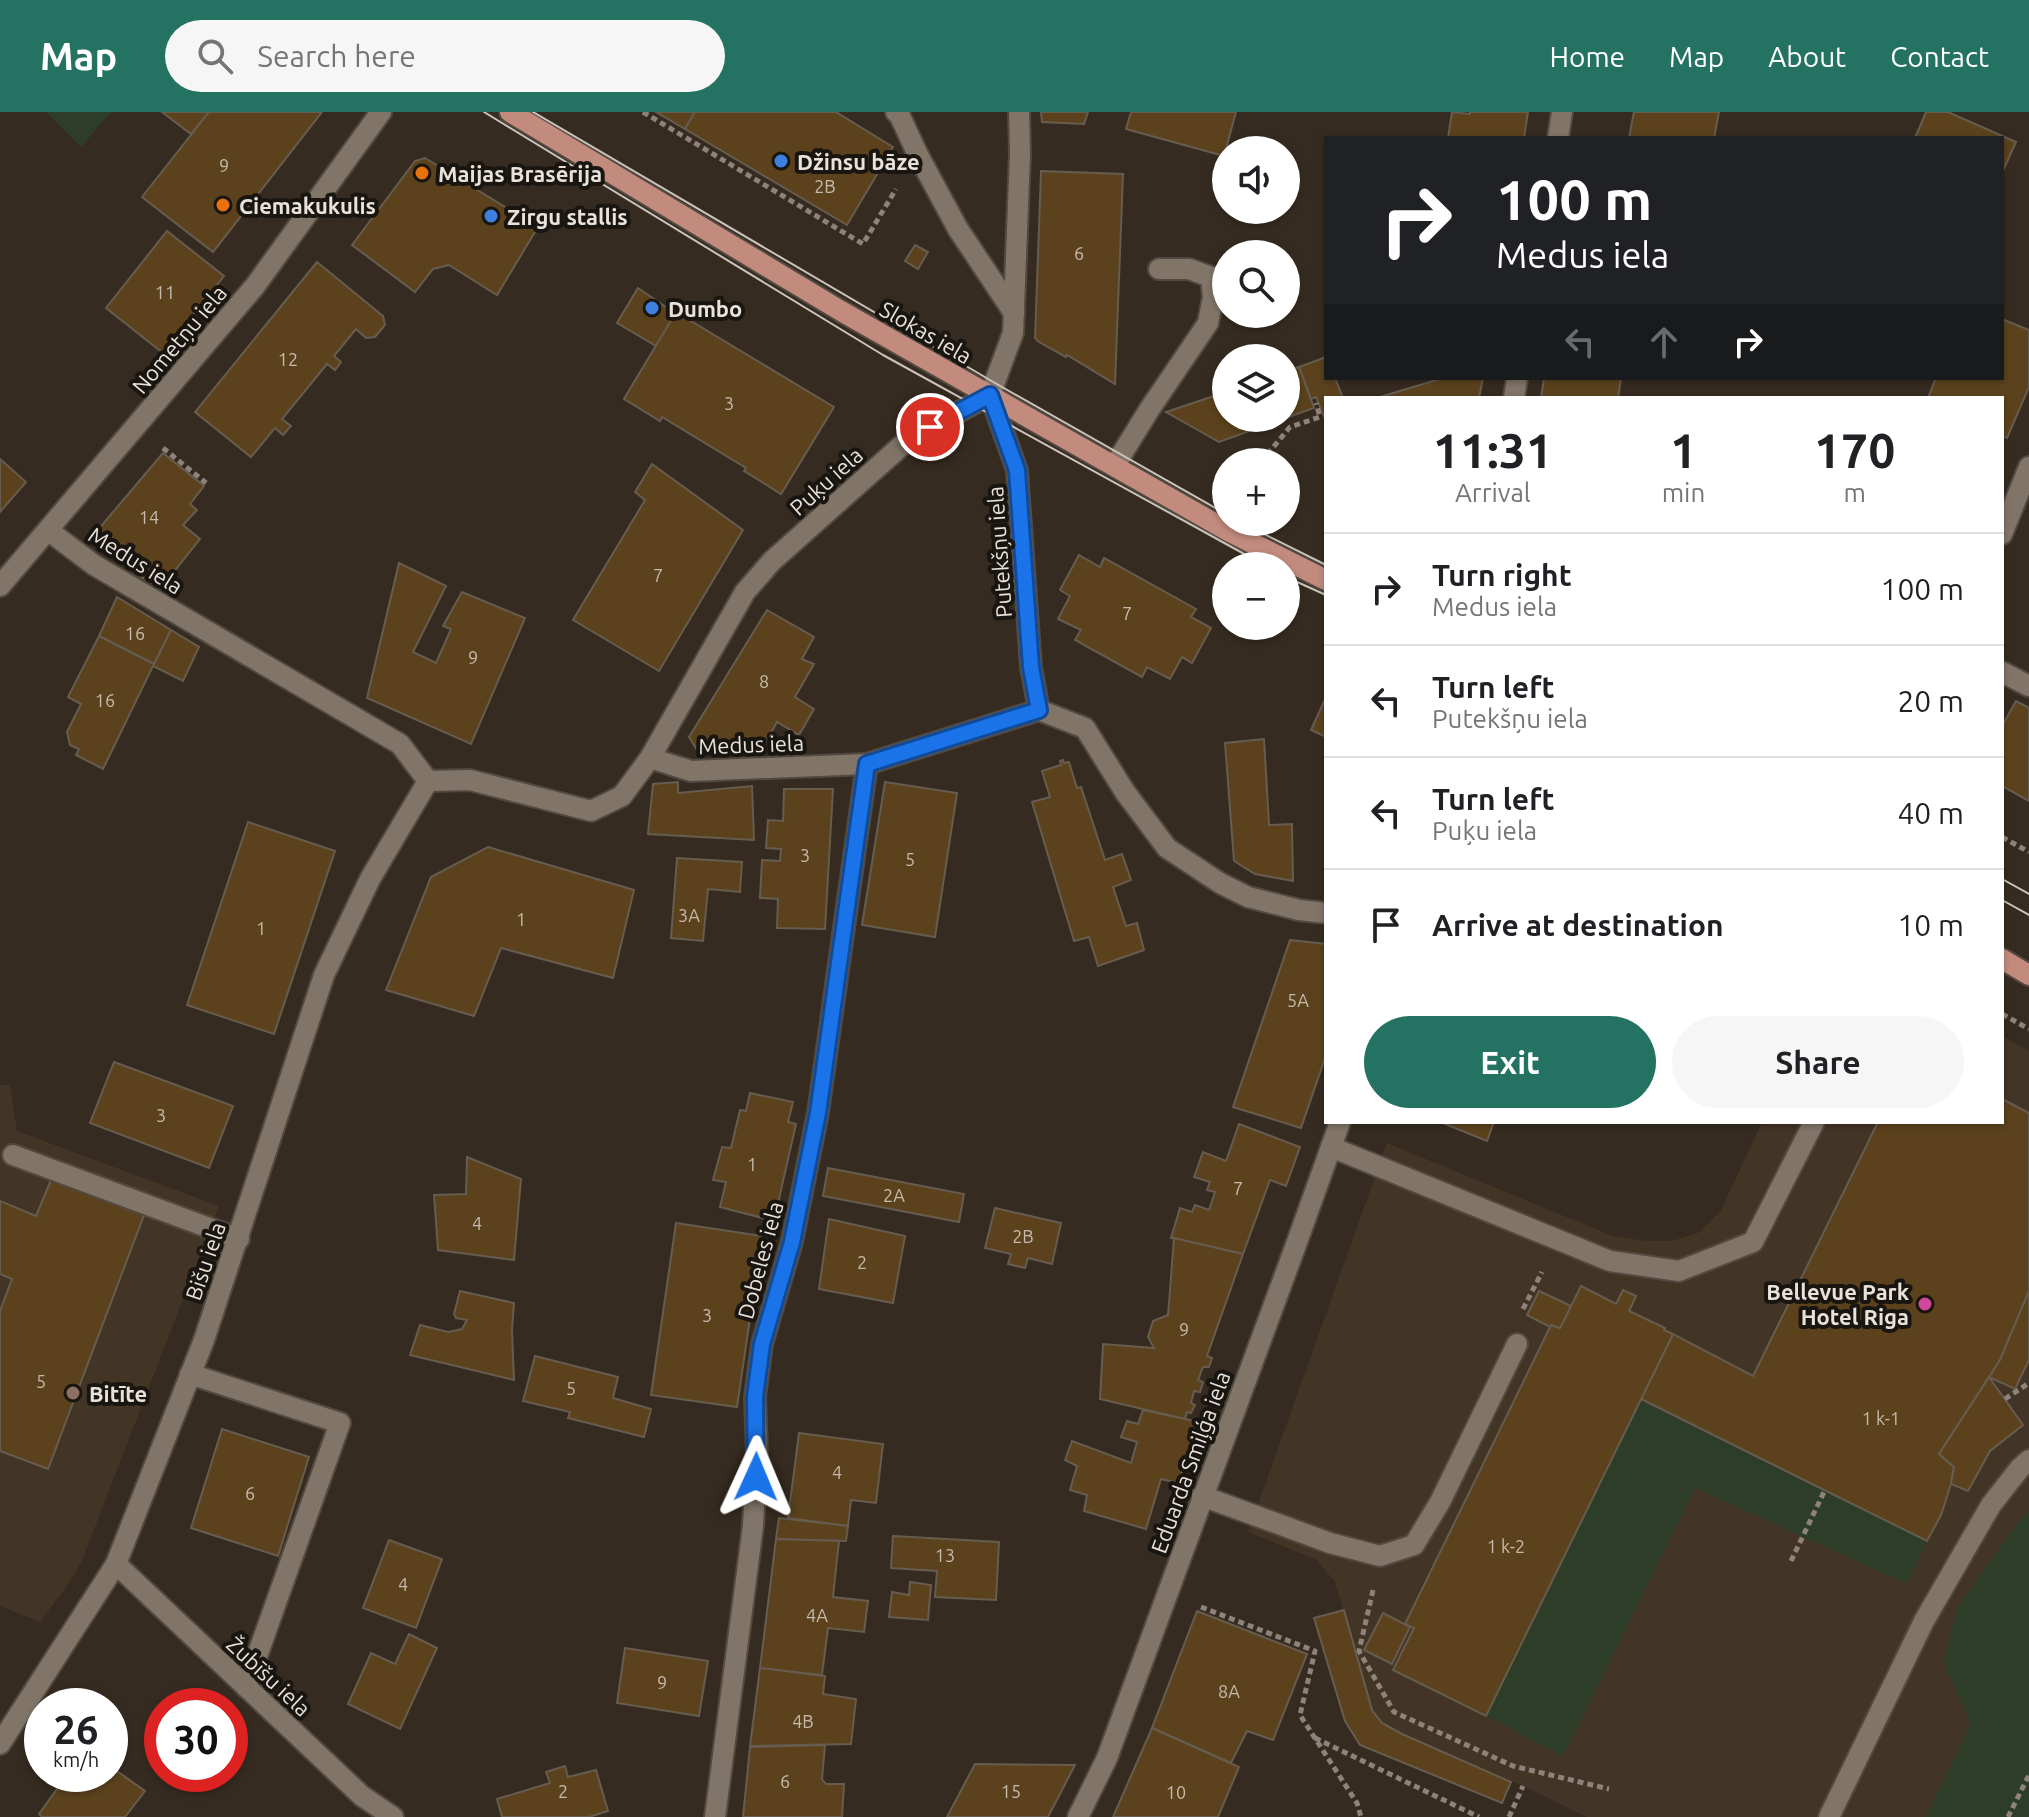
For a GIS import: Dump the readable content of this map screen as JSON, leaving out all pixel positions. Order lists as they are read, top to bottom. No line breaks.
{"streets":{"main road":["Slokas iela"],"street":["Nometņu iela","Puķu iela","Putekšņu iela","Medus iela","Dobeles iela","Bišu iela","Eduarda Smiļģa iela","Žubīšu iela"]},"crossings":[["Slokas iela","Puķu iela"],["Slokas iela","Putekšņu iela"],["Nometņu iela","Medus iela"],["Puķu iela","Putekšņu iela"],["Puķu iela","Medus iela"],["Putekšņu iela","Medus iela"],["Medus iela","Dobeles iela"],["Medus iela","Bišu iela"],["Bišu iela","Žubīšu iela"]],"places":["Džinsu bāze","Maijas Brasērija","Ciemakukulis","Zirgu stallis","Dumbo","Bellevue Park Hotel Riga","Bitīte"],"house_numbers":["9","2B","6","11","12","3","14","7","7","16","9","8","16","3","5","3A","1","1","5A","3","1","7","2A","4","2B","2","3","9","5","5","1 k-1","4","6","1 k-2","13","4","4A","9","8A","4B","6","2","15","10"],"page":{"header":"Map","search":"Search here","nav":["Home","Map","About","Contact"],"map_buttons":["+","−"],"turn":["100 m","Medus iela"],"eta":["11:31","Arrival","1","min","170","m"],"list":[{"name":"Turn right","note":"Medus iela","value":"100 m"},{"name":"Turn left","note":"Putekšņu iela","value":"20 m"},{"name":"Turn left","note":"Puķu iela","value":"40 m"},{"name":"Arrive at destination","value":"10 m"}],"buttons":["Exit","Share"],"speed":"26 km/h","limit":"30"}}
